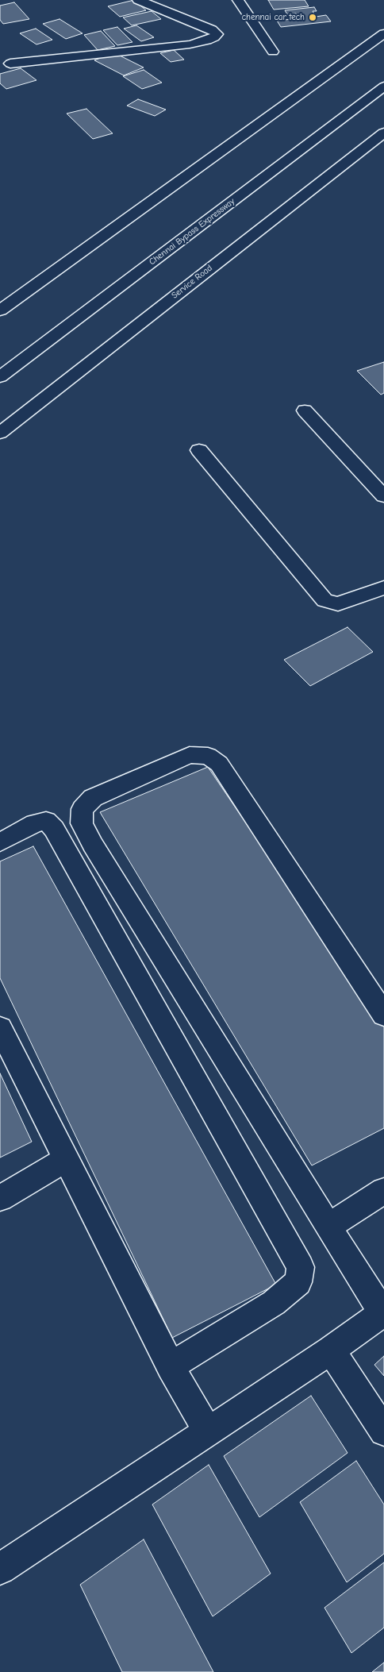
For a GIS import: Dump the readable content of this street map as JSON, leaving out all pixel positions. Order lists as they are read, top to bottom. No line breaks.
{"streets":{"main road":["Chennai Bypass Expressway","Service Road"]},"places":["chennai car tech"]}
